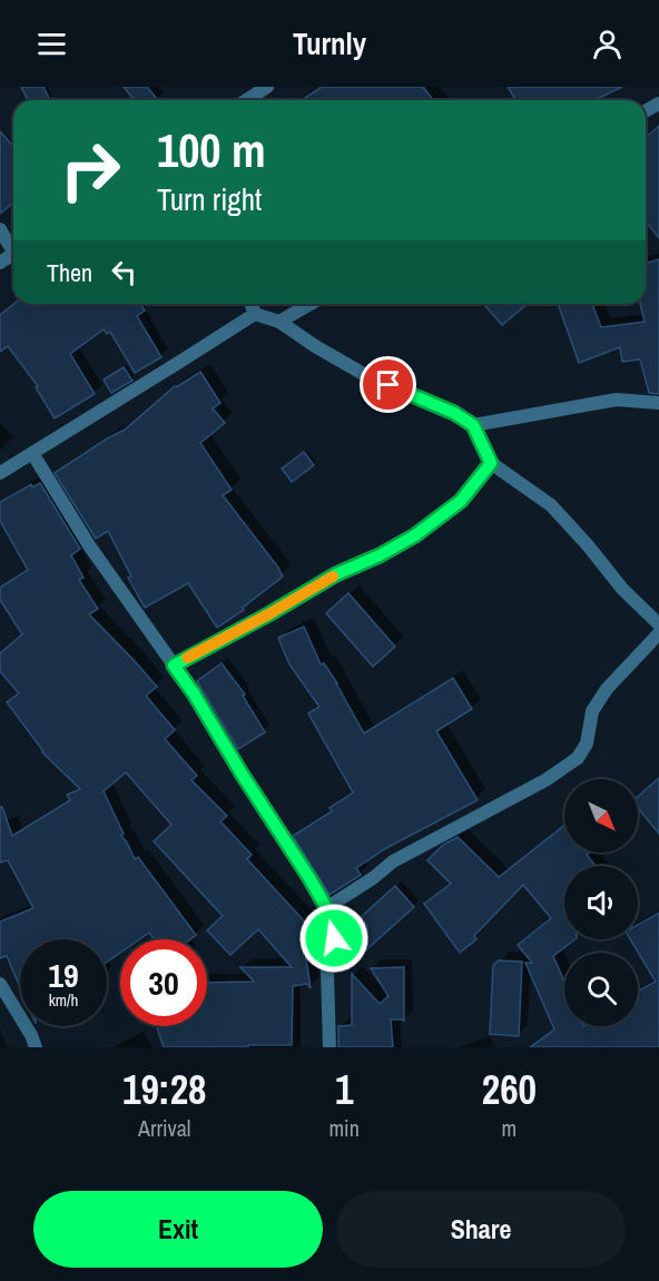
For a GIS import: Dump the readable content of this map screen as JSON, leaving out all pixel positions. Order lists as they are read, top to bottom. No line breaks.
{"north":"bottom right","page":{"header":"Turnly","turn":["100 m","Turn right"],"then":"Then","speed":"19 km/h","limit":"30","eta":["19:28","Arrival","1","min","260","m"],"buttons":["Exit","Share"]}}
